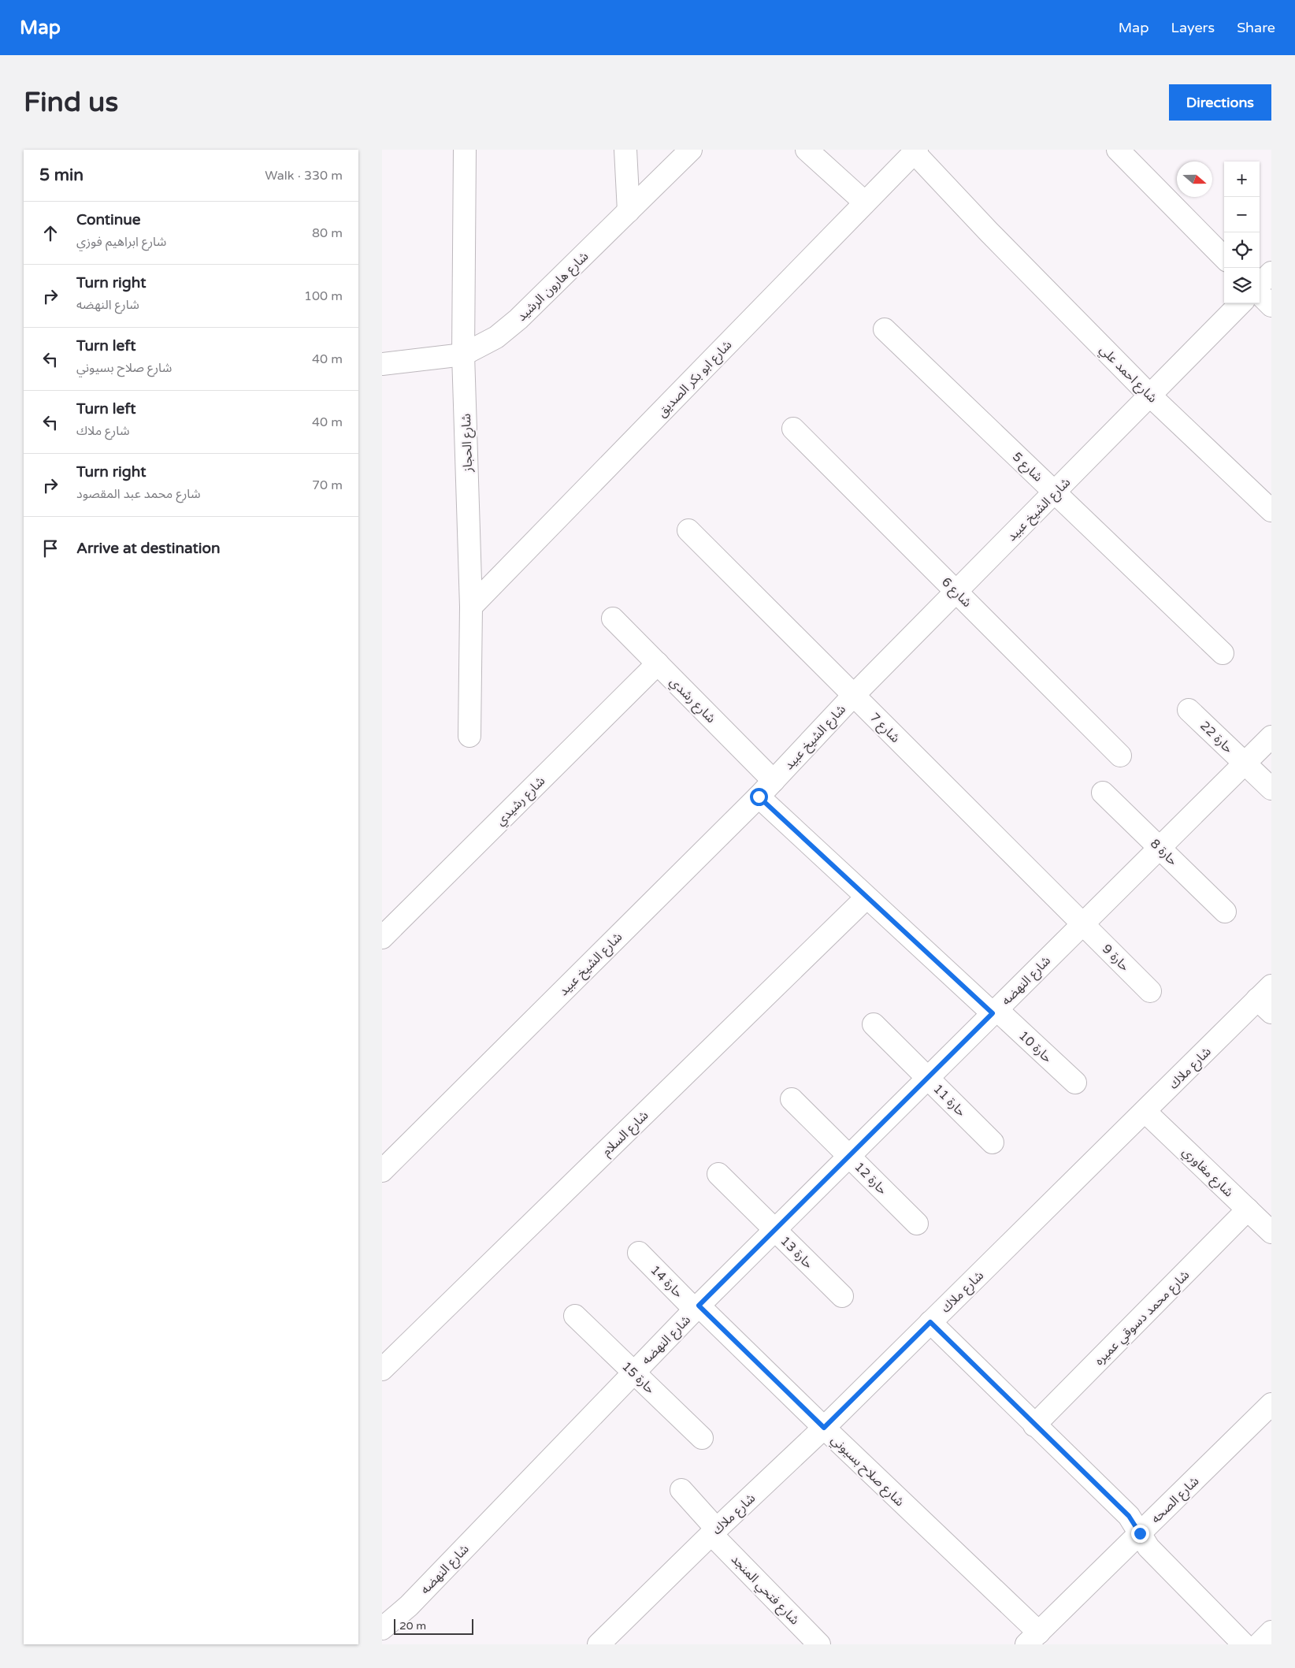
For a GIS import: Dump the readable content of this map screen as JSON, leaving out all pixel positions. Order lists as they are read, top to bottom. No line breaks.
{"streets":{"street":["شارع هارون الرشيد","شارع احمد علي","شارع ابو بكر الصديق","شارع الحجاز","شارع 5","شارع الشيخ عبيد","شارع 6","شارع رشدي","شارع 7","حارة 22","شارع رشيدي","حارة 8","حارة 9","شارع النهضه","حارة 10","شارع ملاك","حارة 11","شارع السلام","شارع مغاوري","حارة 12","حارة 13","حارة 14","شارع محمد دسوقي عميره","حارة 15","شارع صلاح بسيوني","شارع الصحه","شارع فتحي المنجد"]},"crossings":[["شارع هارون الرشيد","شارع الحجاز"],["شارع احمد علي","شارع ابو بكر الصديق"],["شارع احمد علي","شارع الشيخ عبيد"],["شارع ابو بكر الصديق","شارع الحجاز"],["شارع 5","شارع الشيخ عبيد"],["شارع الشيخ عبيد","شارع 6"],["شارع الشيخ عبيد","شارع رشدي"],["شارع الشيخ عبيد","شارع 7"],["شارع الشيخ عبيد","حارة 10"],["شارع رشدي","شارع رشيدي"],["شارع 7","حارة 9"],["شارع 7","شارع النهضه"],["حارة 22","شارع النهضه"],["حارة 8","شارع النهضه"],["حارة 9","شارع النهضه"],["شارع النهضه","حارة 10"],["شارع النهضه","حارة 11"],["شارع النهضه","حارة 12"],["شارع النهضه","حارة 13"],["شارع النهضه","حارة 14"],["شارع النهضه","حارة 15"],["شارع النهضه","شارع صلاح بسيوني"],["حارة 10","شارع السلام"],["شارع ملاك","شارع مغاوري"],["شارع ملاك","شارع صلاح بسيوني"],["شارع ملاك","شارع فتحي المنجد"],["شارع مغاوري","شارع محمد دسوقي عميره"],["حارة 14","شارع صلاح بسيوني"],["شارع صلاح بسيوني","شارع الصحه"]],"scale_bar":"20 m","north":"right","page":{"header":"Map","nav":["Map","Layers","Share"],"buttons":"Directions","title":"Find us","heading":["5 min","Walk · 330 m"],"map_buttons":["+","−"],"list":[["Continue","شارع ابراهيم فوزي","80 m"],["Turn right","شارع النهضه","100 m"],["Turn left","شارع صلاح بسيوني","40 m"],["Turn left","شارع ملاك","40 m"],["Turn right","شارع محمد عبد المقصود","70 m"],"Arrive at destination"],"scale":"20 m"}}
